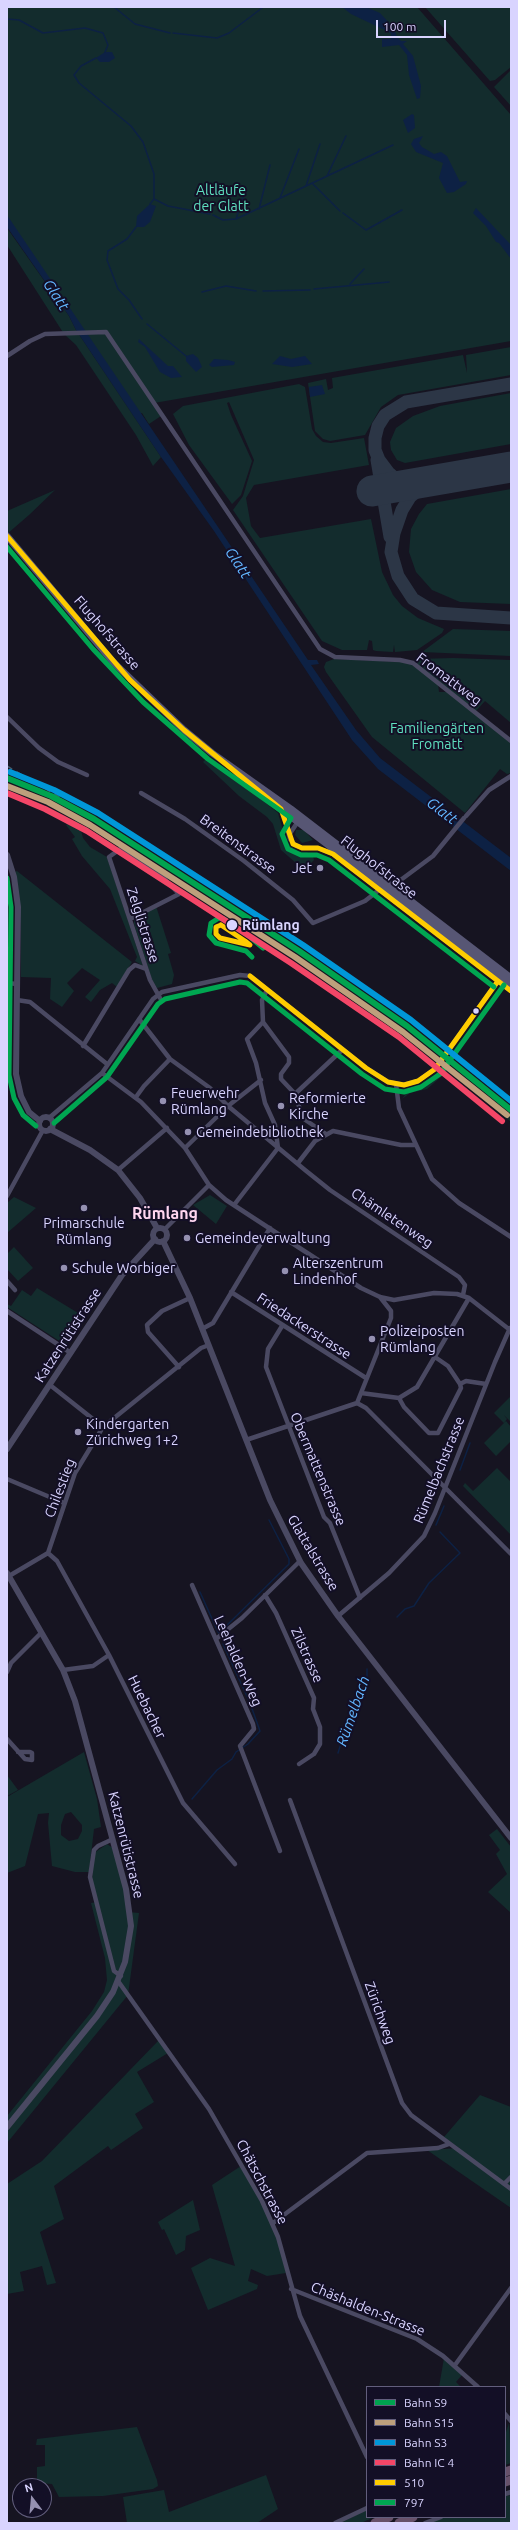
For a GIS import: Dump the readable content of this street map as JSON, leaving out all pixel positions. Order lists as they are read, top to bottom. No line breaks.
{"streets":{"main road":["Flughofstrasse"],"street":["Fromattweg","Breitenstrasse","Zelglistrasse","Chämletenweg","Friedackerstrasse","Katzenrütistrasse","Obermattenstrasse","Rümelbachstrasse","Chilestieg","Glattalstrasse","Zilstrasse","Leehalden-Weg","Huebacher","Zürichweg","Chätschstrasse","Chäshalden-Strasse"]},"crossings":[["Friedackerstrasse","Obermattenstrasse"],["Katzenrütistrasse","Glattalstrasse"],["Katzenrütistrasse","Chätschstrasse"],["Obermattenstrasse","Rümelbachstrasse"],["Rümelbachstrasse","Glattalstrasse"],["Chilestieg","Glattalstrasse"],["Chilestieg","Huebacher"],["Chätschstrasse","Chäshalden-Strasse"]],"districts":["Rümlang"],"water":["Glatt","Rümelbach"],"parks":["Altläufe der Glatt","Familiengärten Fromatt"],"places":["Jet","Rümlang","Feuerwehr Rümlang","Reformierte Kirche","Gemeindebibliothek","Primarschule Rümlang","Gemeindeverwaltung","Schule Worbiger","Alterszentrum Lindenhof","Polizeiposten Rümlang","Kindergarten Zürichweg 1+2"],"lines":["transit line 510","transit line 797","rail line S3","rail line S9","rail line S15"],"legend":["Bahn S9","Bahn S15","Bahn S3","Bahn IC 4","510","797"],"scale_bar":"100 m","north":"top"}
